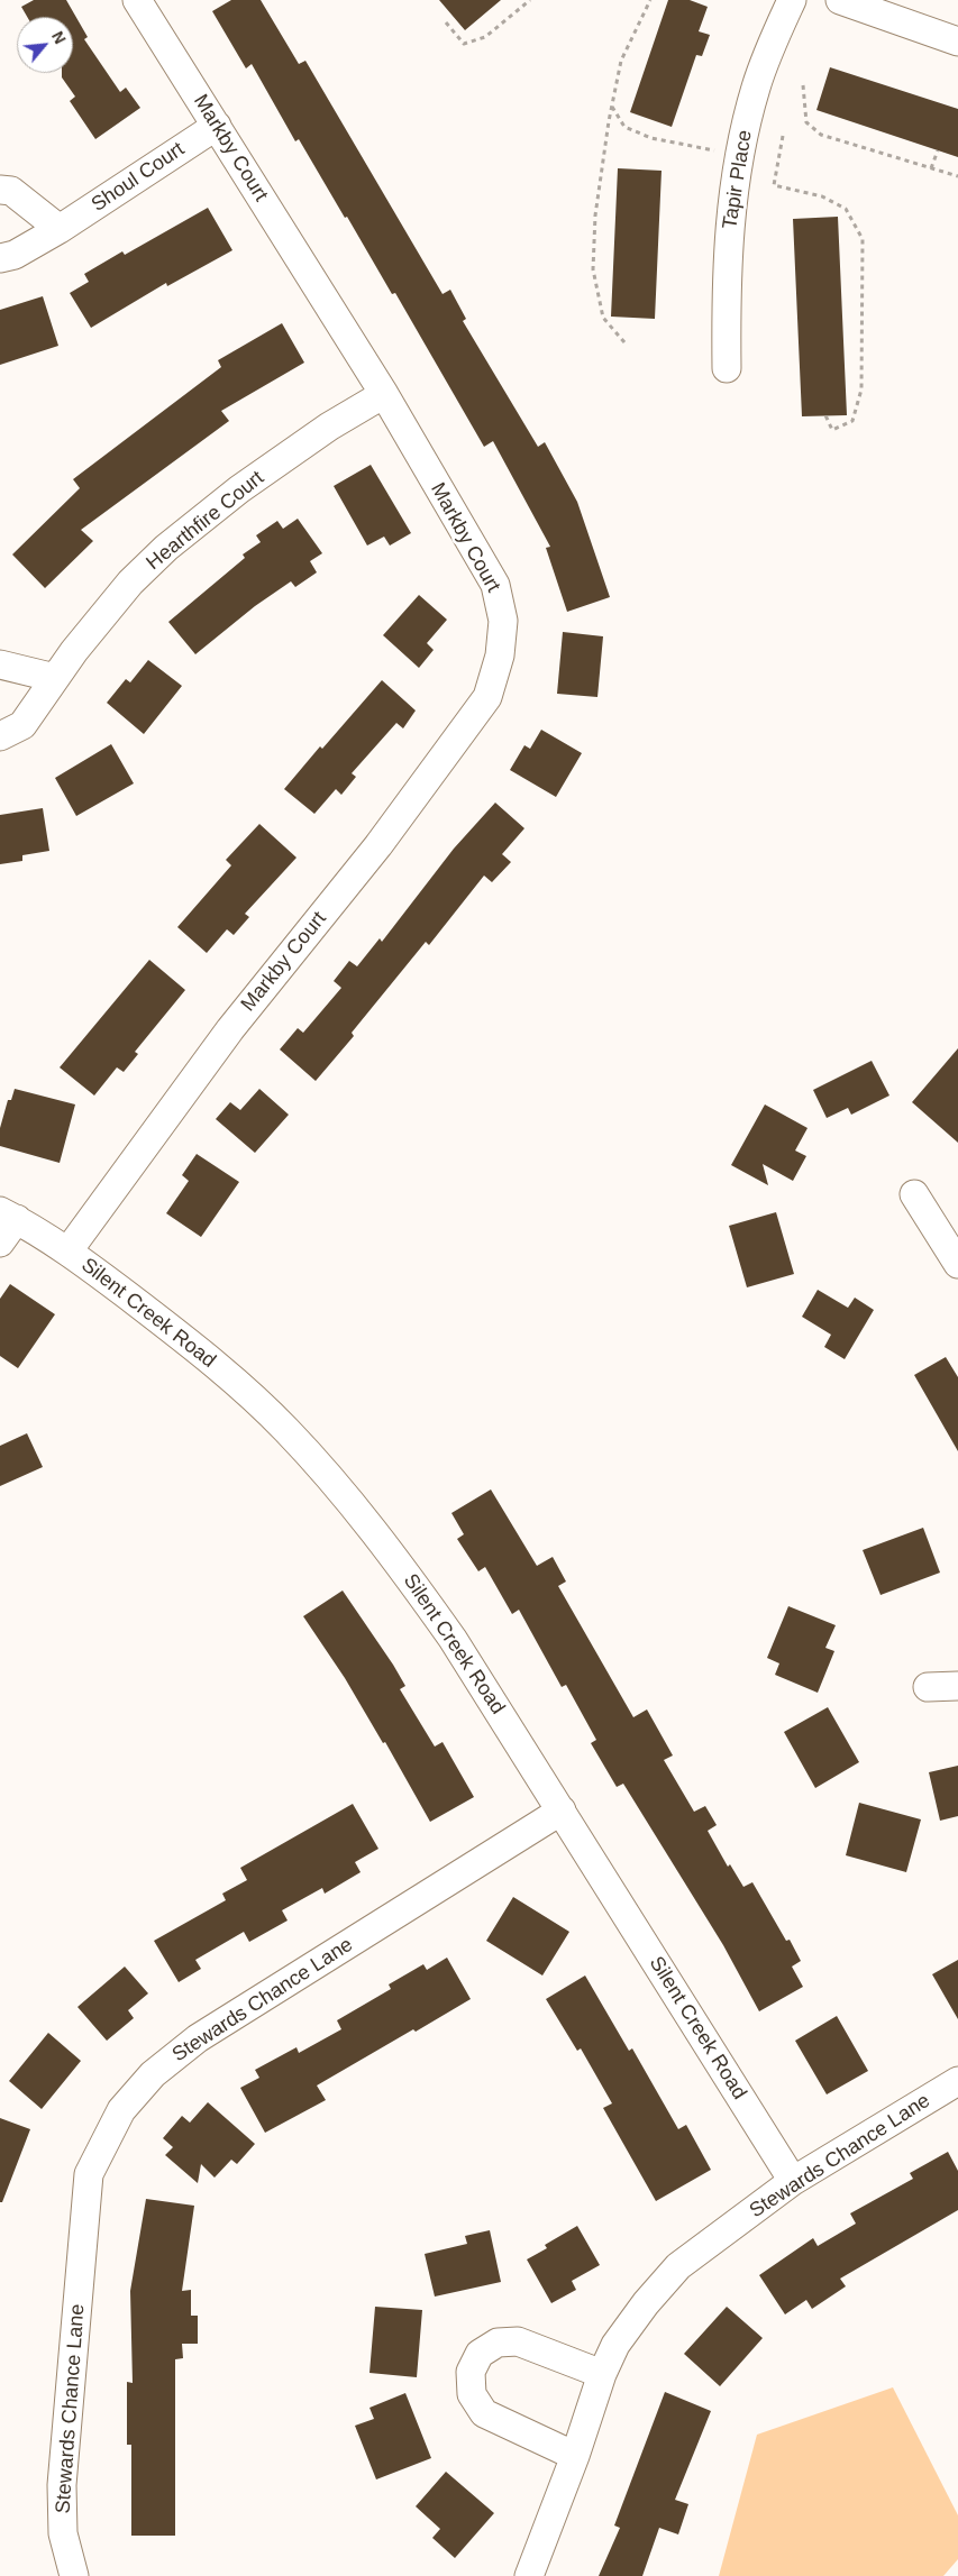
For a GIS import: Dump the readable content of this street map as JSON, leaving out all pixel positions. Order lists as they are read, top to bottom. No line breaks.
{"streets":{"street":["Markby Court","Shoul Court","Tapir Place","Hearthfire Court","Silent Creek Road","Stewards Chance Lane"]},"crossings":[["Markby Court","Shoul Court"],["Markby Court","Hearthfire Court"],["Markby Court","Silent Creek Road"],["Silent Creek Road","Stewards Chance Lane"]],"north":"top right"}
